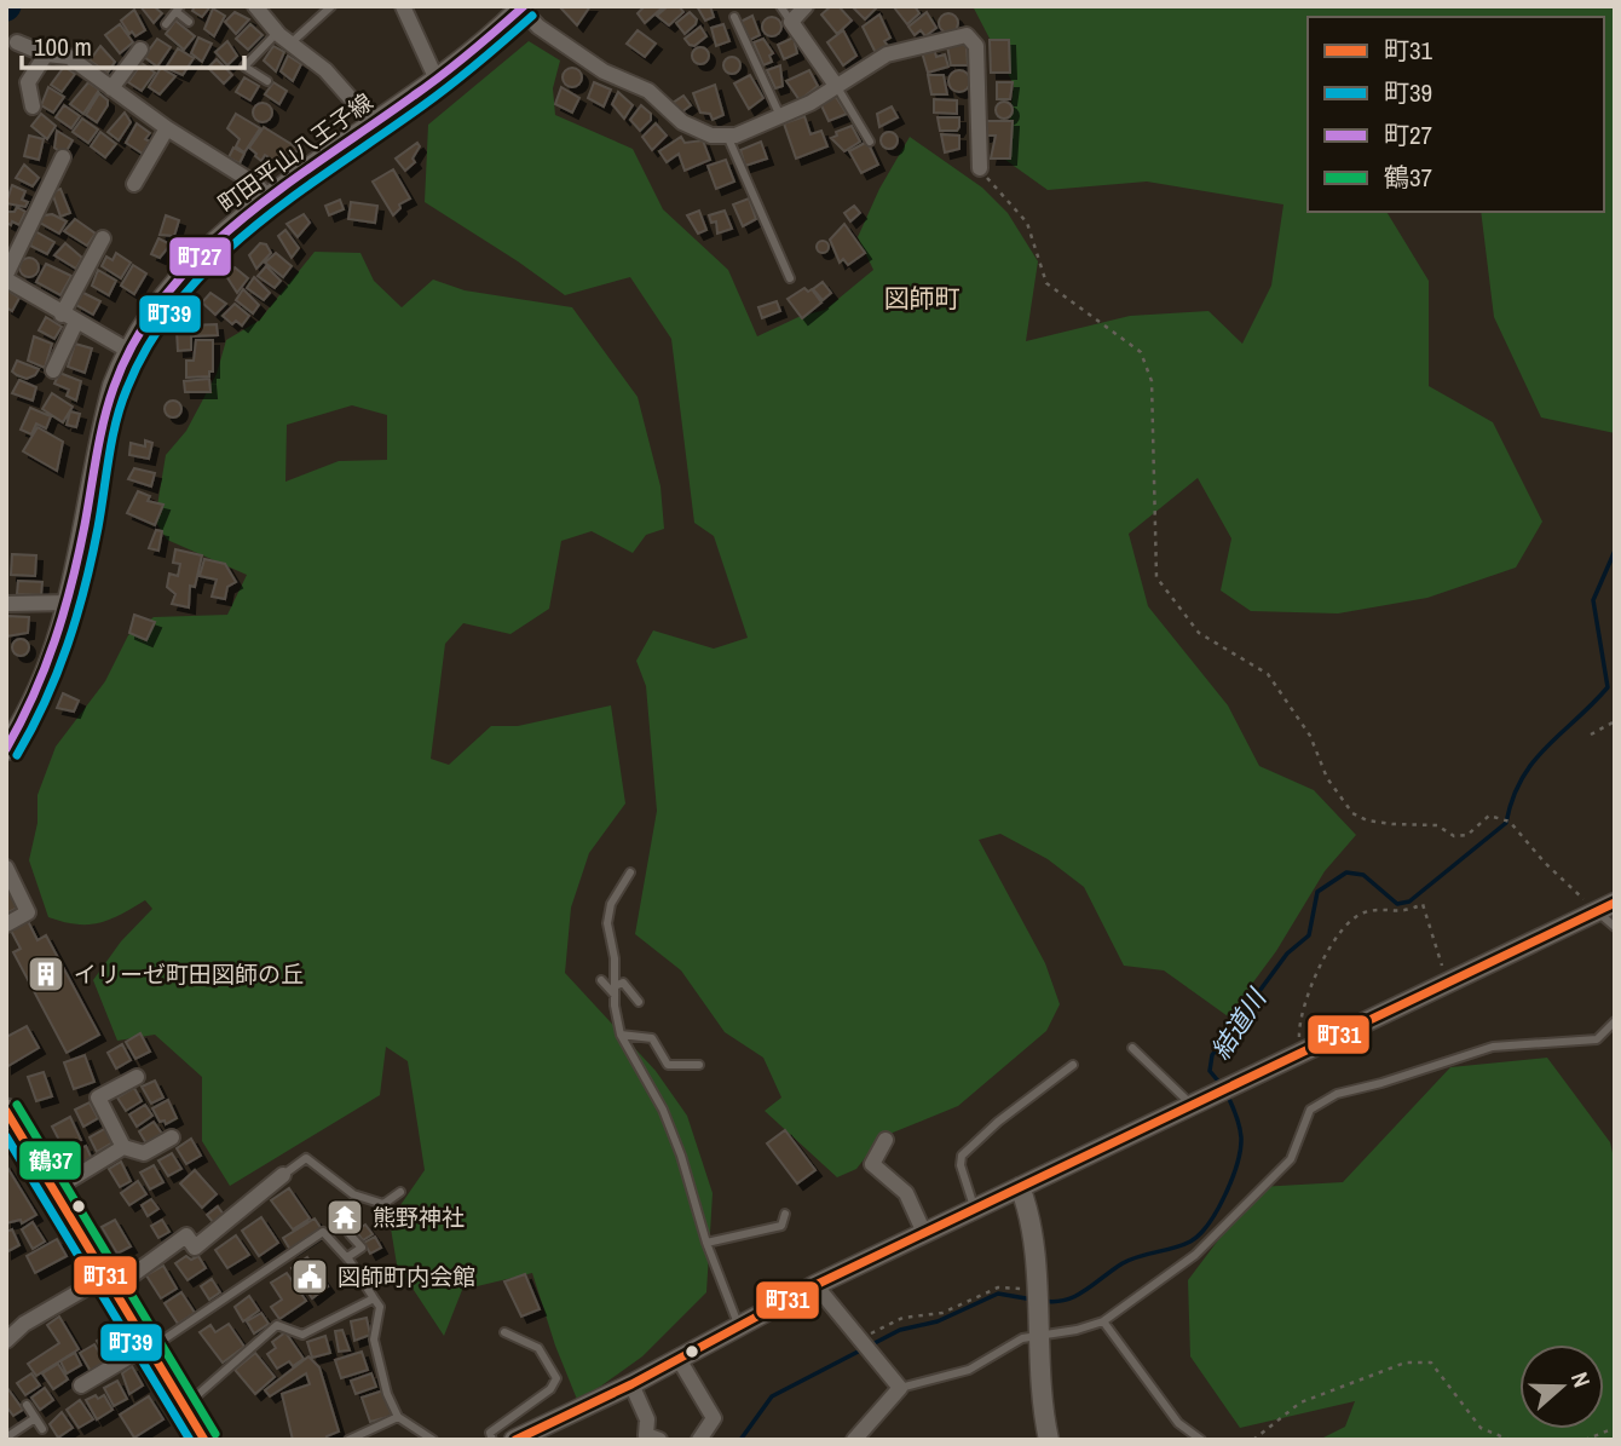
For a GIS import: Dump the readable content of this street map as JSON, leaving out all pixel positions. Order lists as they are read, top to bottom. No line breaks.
{"streets":{"main road":["町田平山八王子線"]},"districts":["図師町"],"water":["結道川"],"places":{"building":["イリーゼ町田図師の丘"],"temple":["熊野神社"],"public building":["図師町内会館"]},"lines":["transit line 町27","transit line 町39","transit line 町31","transit line 鶴37"],"legend":["町31","町39","町27","鶴37"],"scale_bar":"100 m","north":"right"}
